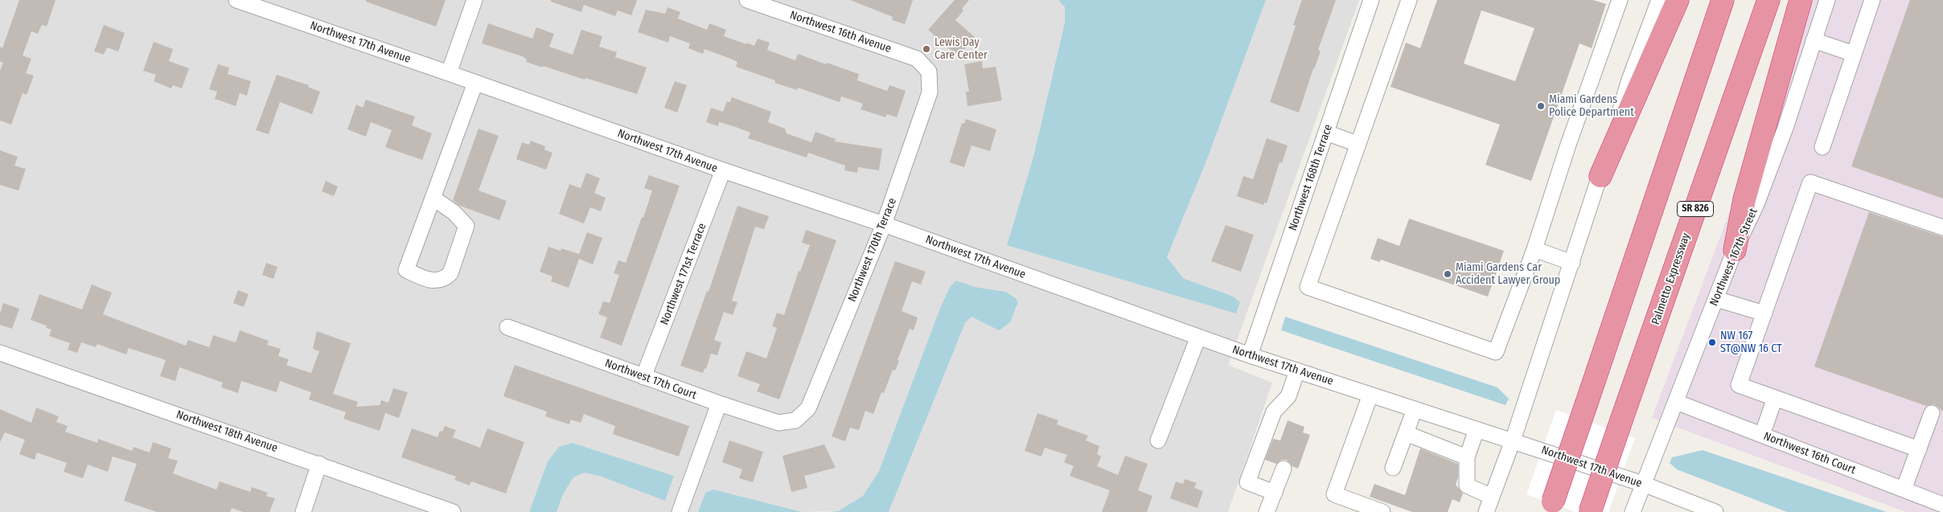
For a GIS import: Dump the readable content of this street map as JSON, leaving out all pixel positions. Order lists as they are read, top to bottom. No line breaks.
{"streets":{"highway":["SR 826","Palmetto Expressway"],"street":["Northwest 16th Avenue","Northwest 17th Avenue","Northwest 168th Terrace","Northwest 170th Terrace","Northwest 167th Street","Northwest 171st Terrace","Northwest 17th Court","Northwest 18th Avenue","Northwest 16th Court"]},"crossings":[["Northwest 16th Avenue","Northwest 170th Terrace"],["Northwest 17th Avenue","Northwest 168th Terrace"],["Northwest 17th Avenue","Northwest 170th Terrace"],["Northwest 17th Avenue","Northwest 167th Street"],["Northwest 17th Avenue","Northwest 171st Terrace"],["Northwest 170th Terrace","Northwest 17th Court"],["Northwest 167th Street","Northwest 16th Court"],["Northwest 171st Terrace","Northwest 17th Court"]],"places":["Lewis Day Care Center","Miami Gardens Police Department","Miami Gardens Car Accident Lawyer Group","NW 167 ST@NW 16 CT"]}
